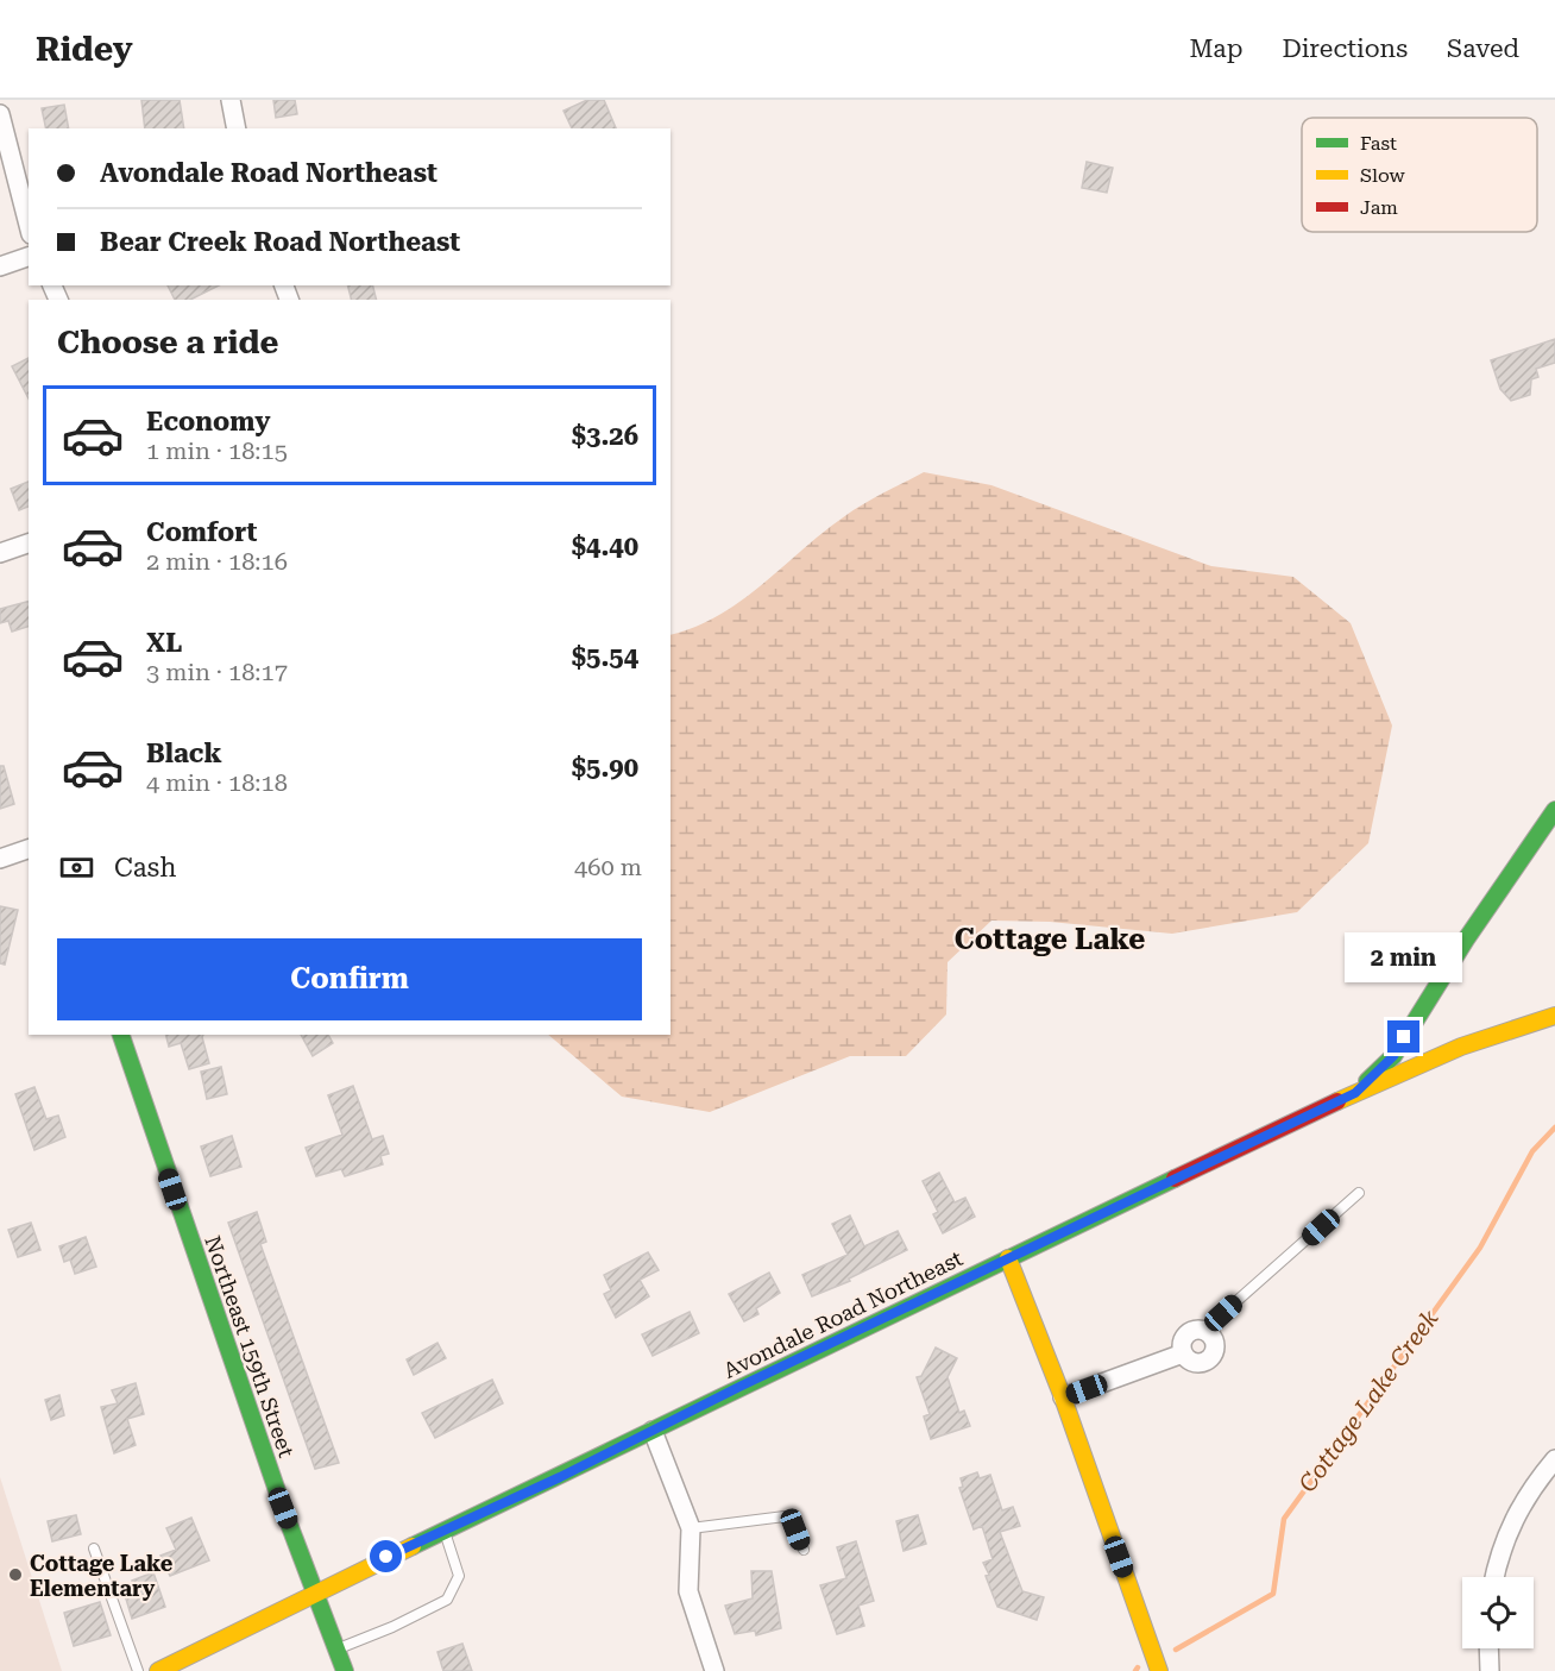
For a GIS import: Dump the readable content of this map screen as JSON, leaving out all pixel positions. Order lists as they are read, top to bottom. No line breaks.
{"streets":{"main road":["Avondale Road Northeast","Northeast 159th Street"]},"crossings":[["Avondale Road Northeast","Northeast 159th Street"]],"districts":["Cottage Lake"],"water":["Cottage Lake Creek"],"places":["Cottage Lake Elementary"],"legend":["Fast","Slow","Jam"],"page":{"header":"Ridey","nav":["Map","Directions","Saved"],"banner":["Avondale Road Northeast","Bear Creek Road Northeast"],"heading":"Choose a ride","list":[{"name":"Economy","note":"1 min · 18:15","value":"$3.26"},{"name":"Comfort","note":"2 min · 18:16","value":"$4.40"},{"name":"XL","note":"3 min · 18:17","value":"$5.54"},{"name":"Black","note":"4 min · 18:18","value":"$5.90"}],"pay":["Cash","460 m"],"buttons":"Confirm","bubble":"2 min"}}
